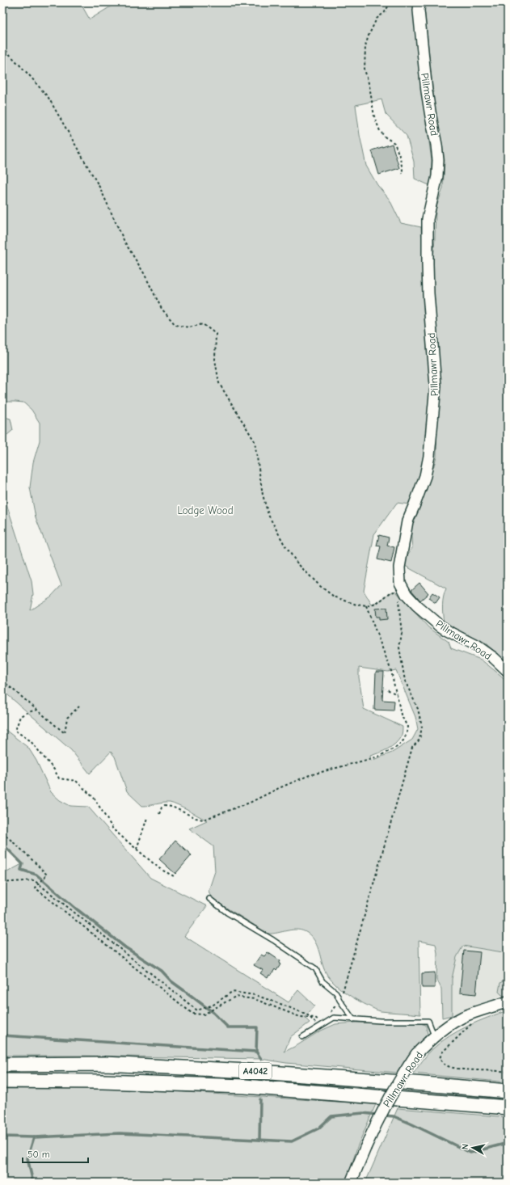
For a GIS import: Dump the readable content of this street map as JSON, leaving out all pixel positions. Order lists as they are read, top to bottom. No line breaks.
{"streets":{"highway":["A4042"],"street":["Pillmawr Road"]},"parks":["Lodge Wood"],"scale_bar":"50 m","north":"left"}
